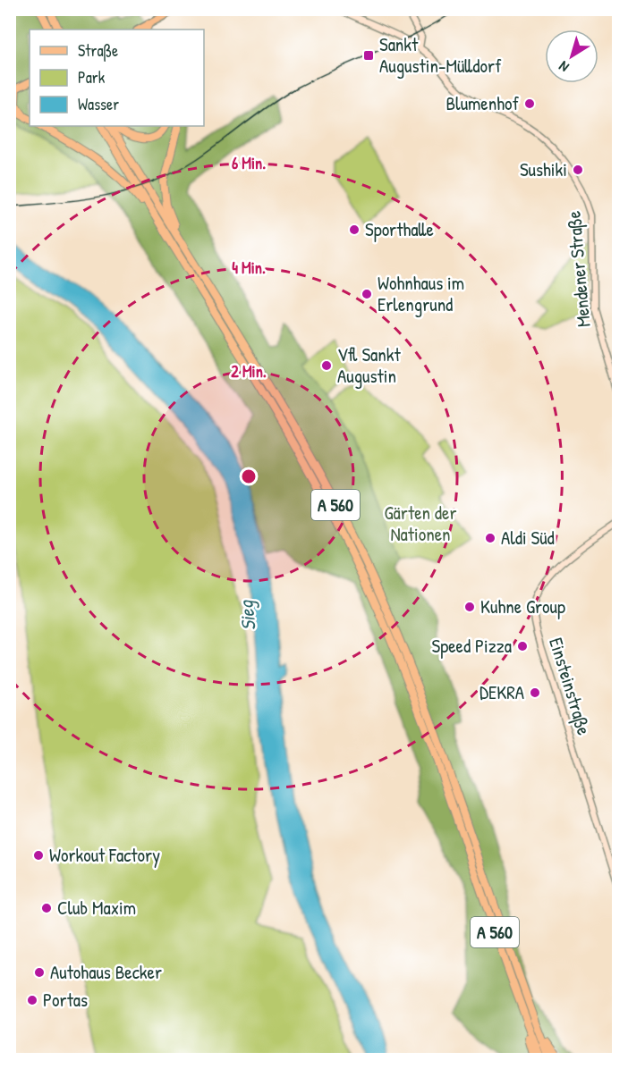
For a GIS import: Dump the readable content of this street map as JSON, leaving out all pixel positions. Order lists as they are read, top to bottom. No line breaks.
{"streets":{"highway":["A 560"],"street":["Mendener Straße","Einsteinstraße"]},"water":["Sieg"],"parks":["Gärten der Nationen"],"places":{"transit":["Sankt Augustin-Mülldorf"],"other":["Blumenhof","Sushiki","Sporthalle","Wohnhaus im Erlengrund","Vfl Sankt Augustin","Aldi Süd","Kuhne Group","Speed Pizza","DEKRA","Workout Factory","Club Maxim","Autohaus Becker","Portas"]},"legend":["Straße","Park","Wasser"],"north":"bottom left","rings":["6 Min.","4 Min.","2 Min."]}
